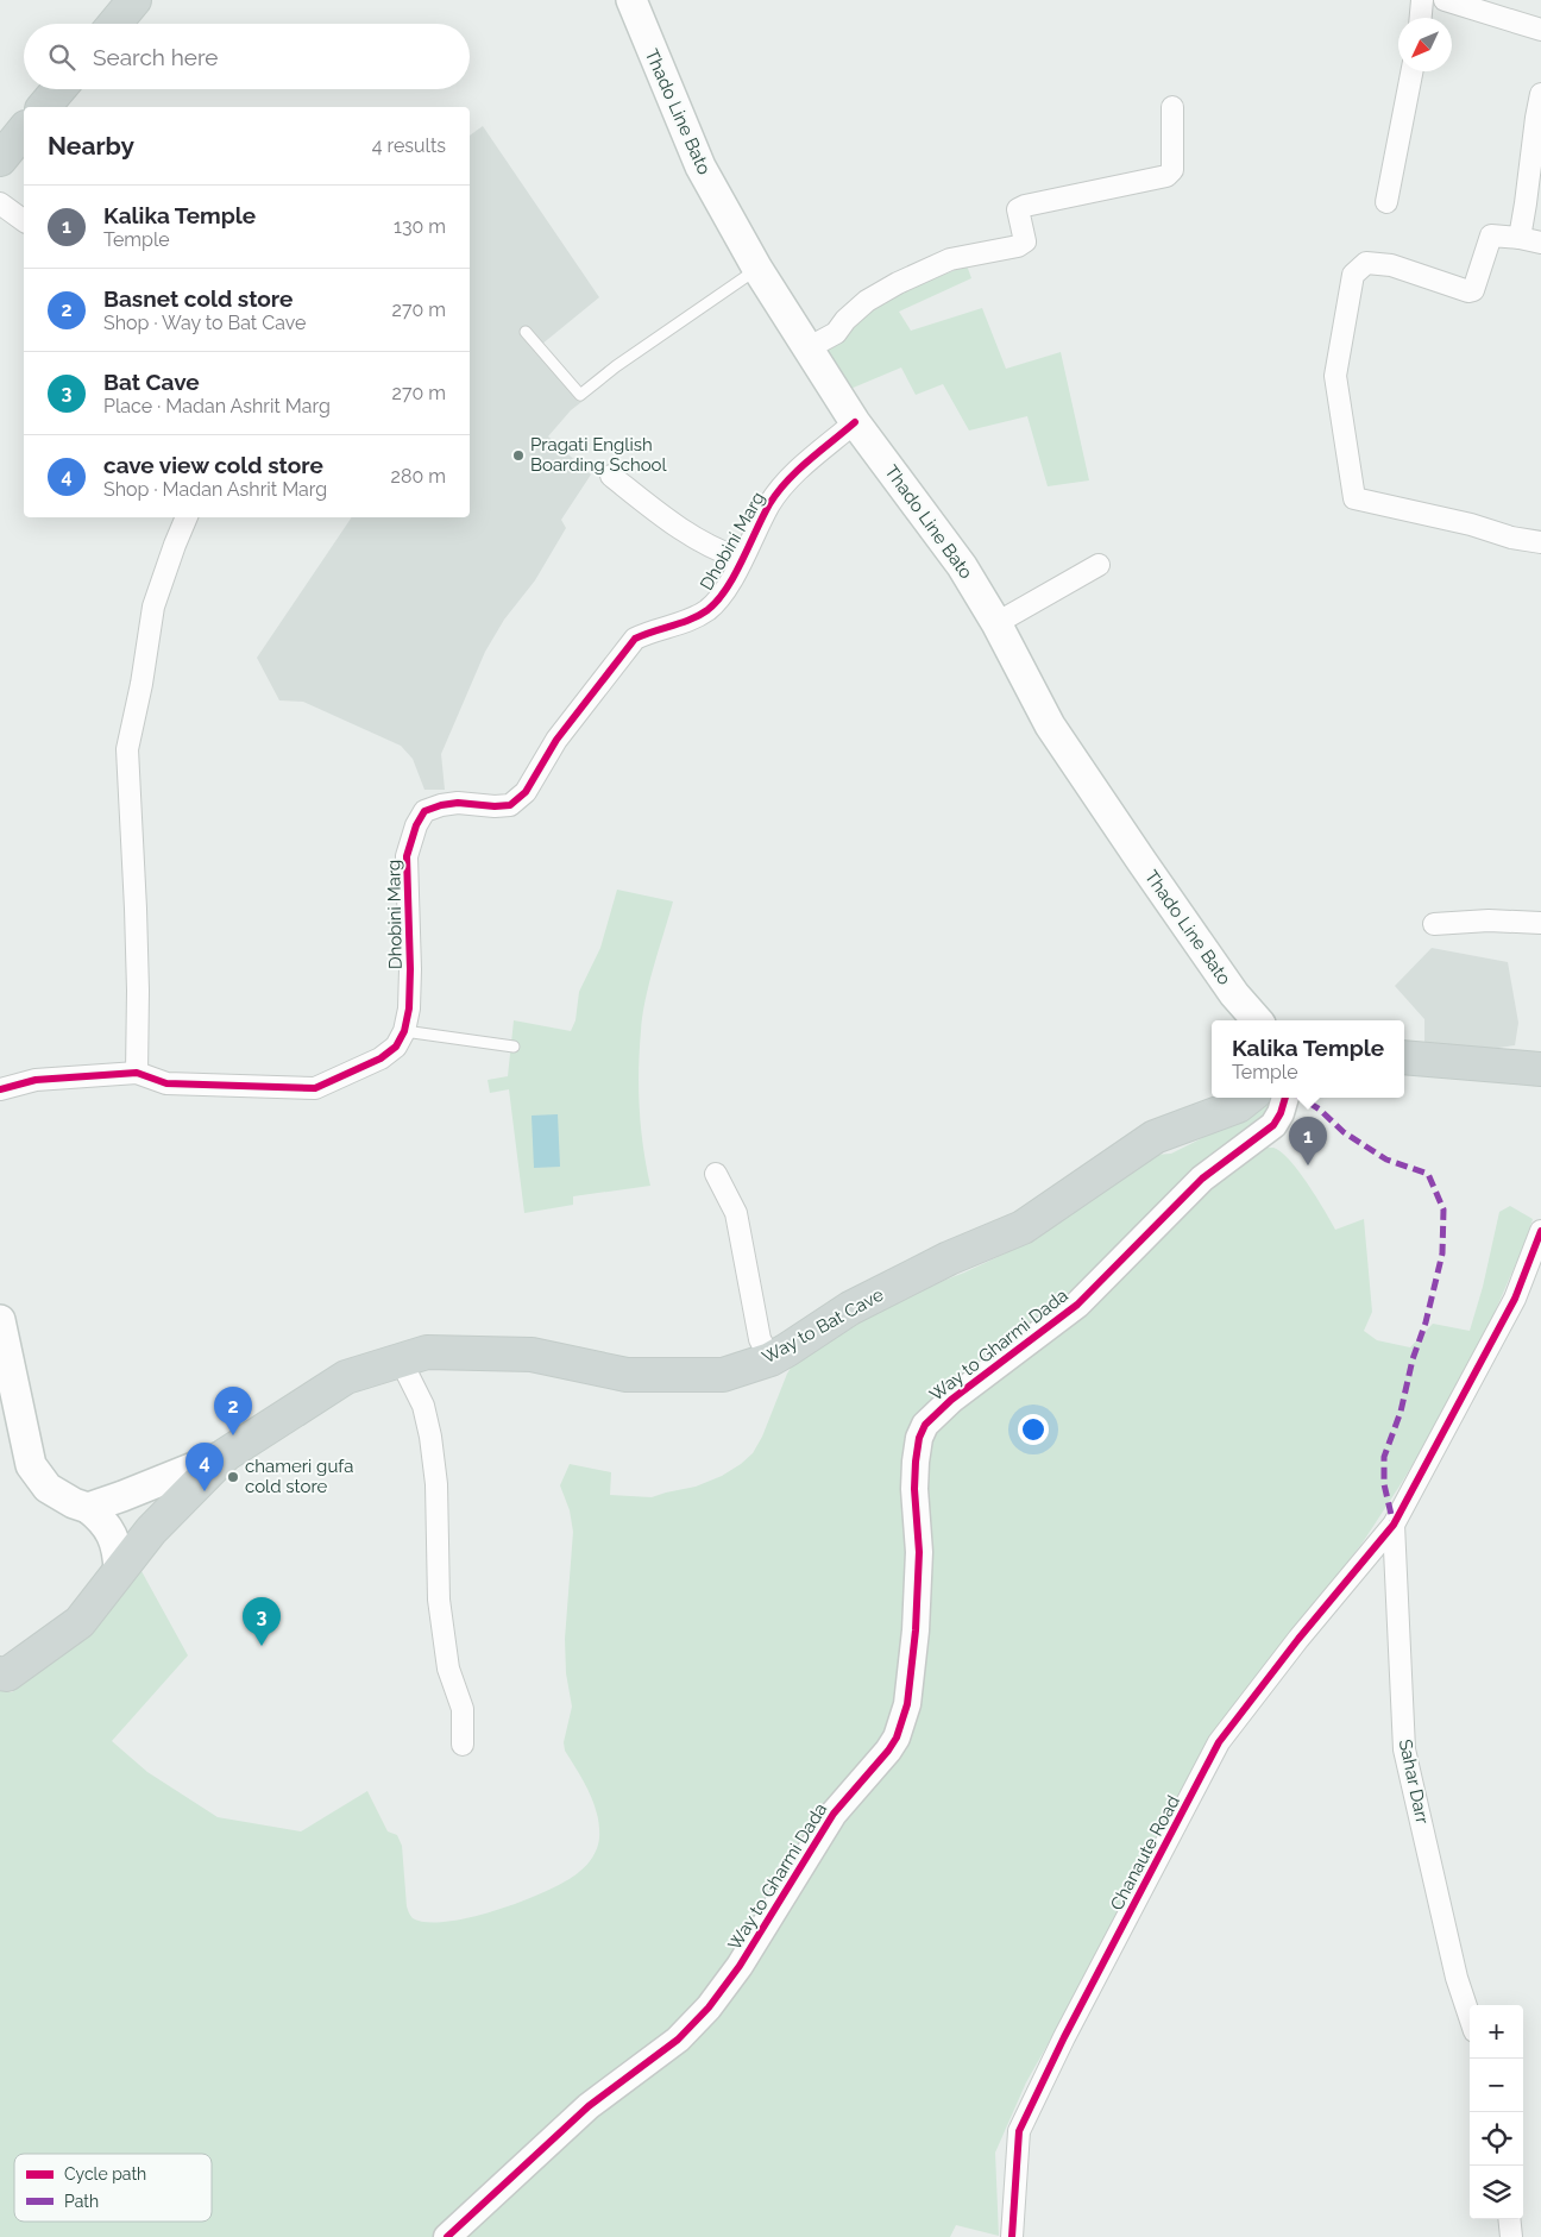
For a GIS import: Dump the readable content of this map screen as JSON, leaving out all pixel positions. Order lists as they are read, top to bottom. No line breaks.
{"streets":{"main road":["Thado Line Bato","Way to Bat Cave"],"street":["Dhobini Marg","Way to Gharmi Dada","Sahar Darr","Chanaute Road"]},"crossings":[["Thado Line Bato","Dhobini Marg"],["Sahar Darr","Chanaute Road"]],"places":["Pragati English Boarding School","chameri gufa cold store"],"legend":["Cycle path","Path"],"north":"bottom left","page":{"search":"Search here","heading":["Nearby","4 results"],"list":[{"mark":"1","name":"Kalika Temple","note":"Temple","value":"130 m"},{"mark":"2","name":"Basnet cold store","note":"Shop · Way to Bat Cave","value":"270 m"},{"mark":"3","name":"Bat Cave","note":"Place · Madan Ashrit Marg","value":"270 m"},{"mark":"4","name":"cave view cold store","note":"Shop · Madan Ashrit Marg","value":"280 m"}],"popup":["Kalika Temple","Temple"],"pins":["1","2","4","3"],"map_buttons":["+","−"]}}
